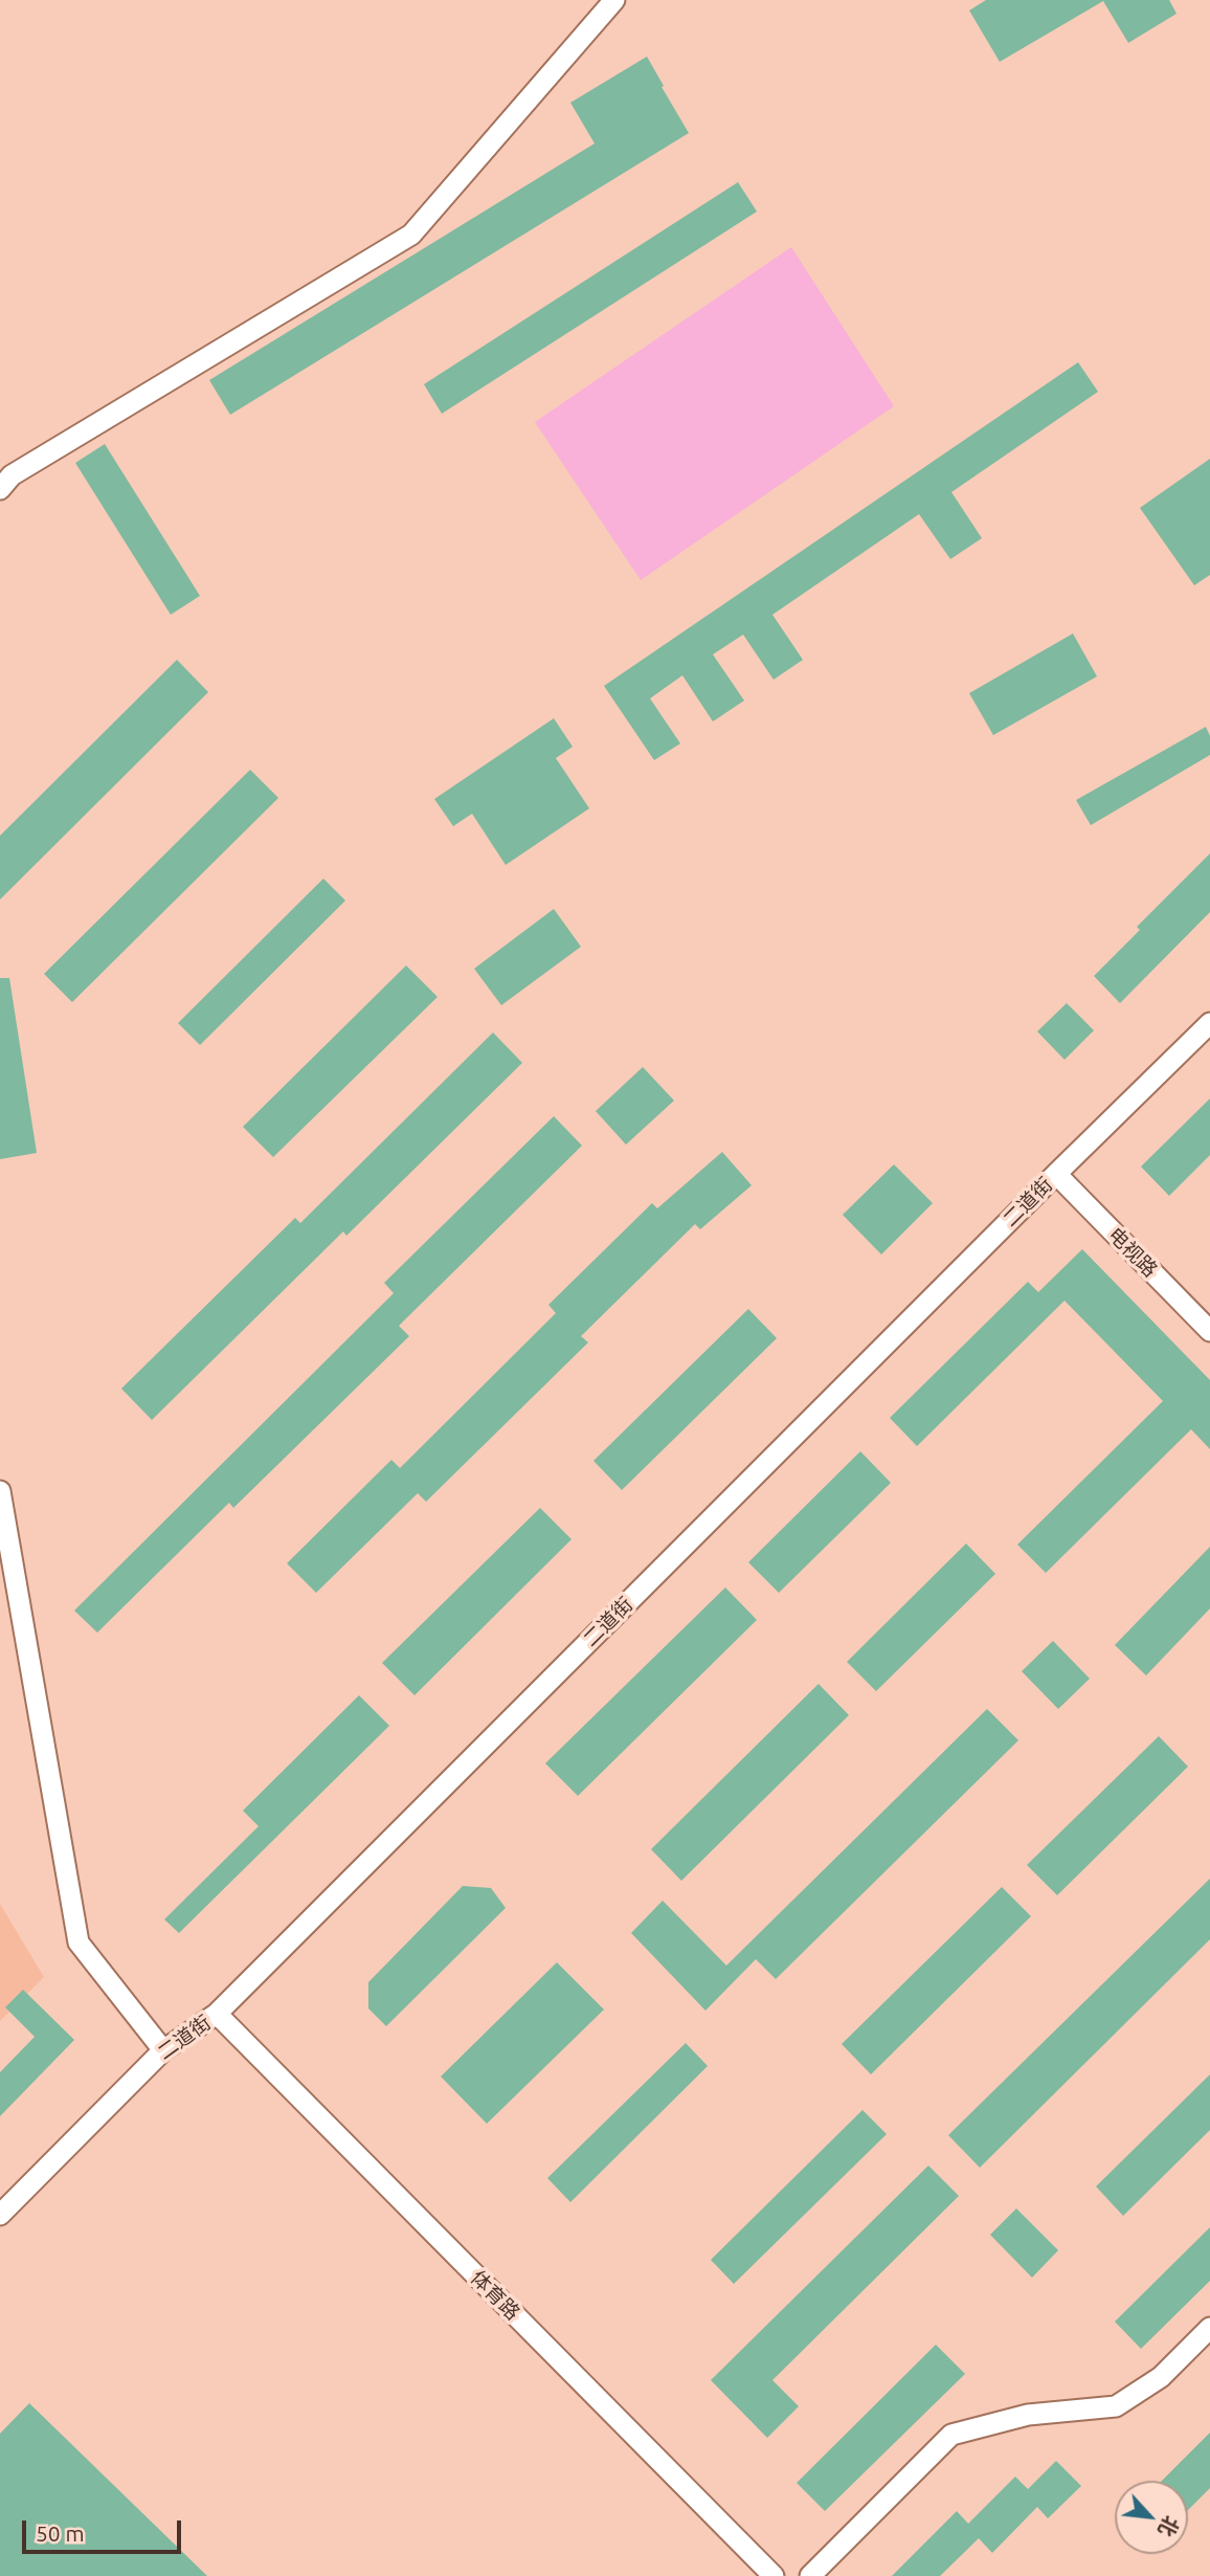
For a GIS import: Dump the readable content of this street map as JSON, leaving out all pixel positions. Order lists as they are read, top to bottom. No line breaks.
{"streets":{"street":["二道街","电视路","体育路"]},"crossings":[["二道街","电视路"],["二道街","体育路"]],"scale_bar":"50 m","north":"bottom right"}
